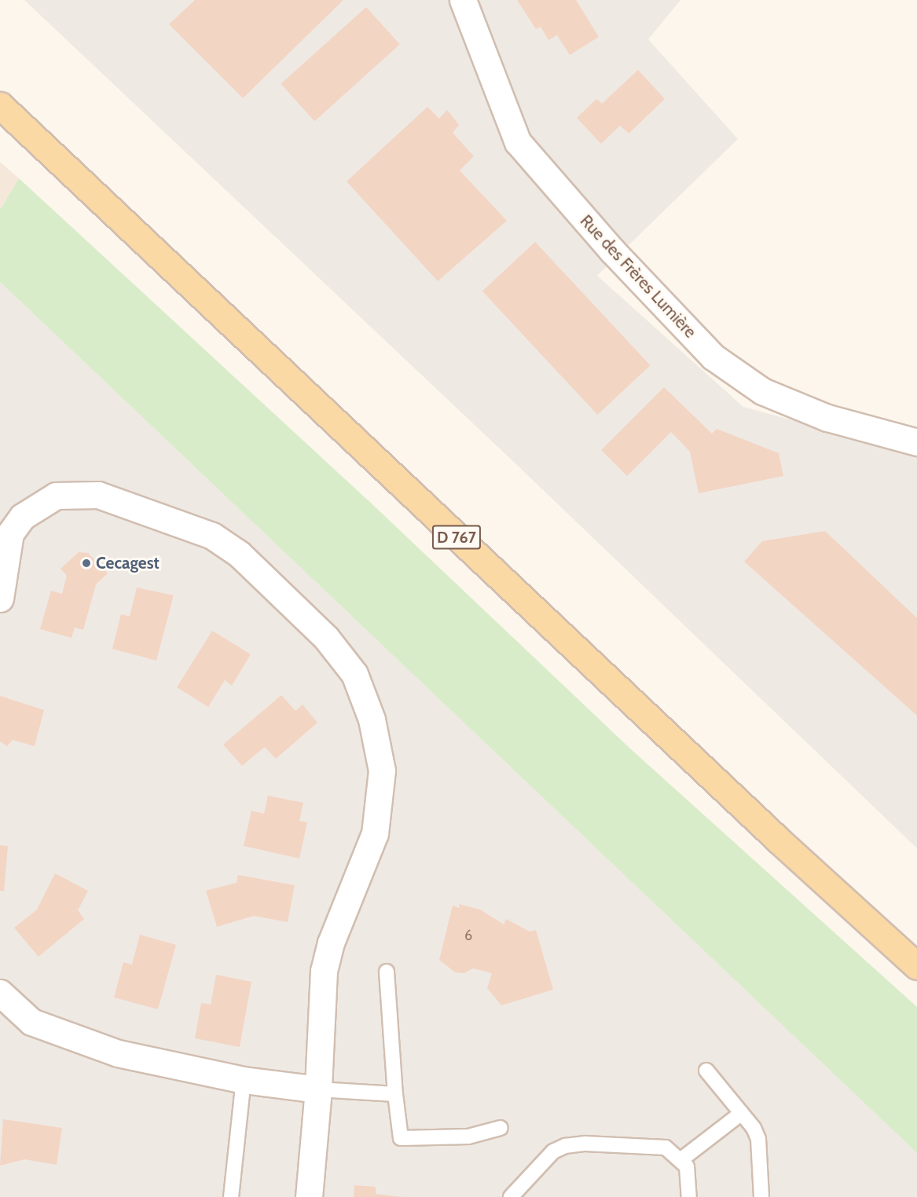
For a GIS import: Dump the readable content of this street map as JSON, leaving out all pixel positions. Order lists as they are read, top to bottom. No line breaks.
{"streets":{"main road":["D 767"],"street":["Rue des Frères Lumière"]},"places":["Cecagest"],"house_numbers":["6"]}
